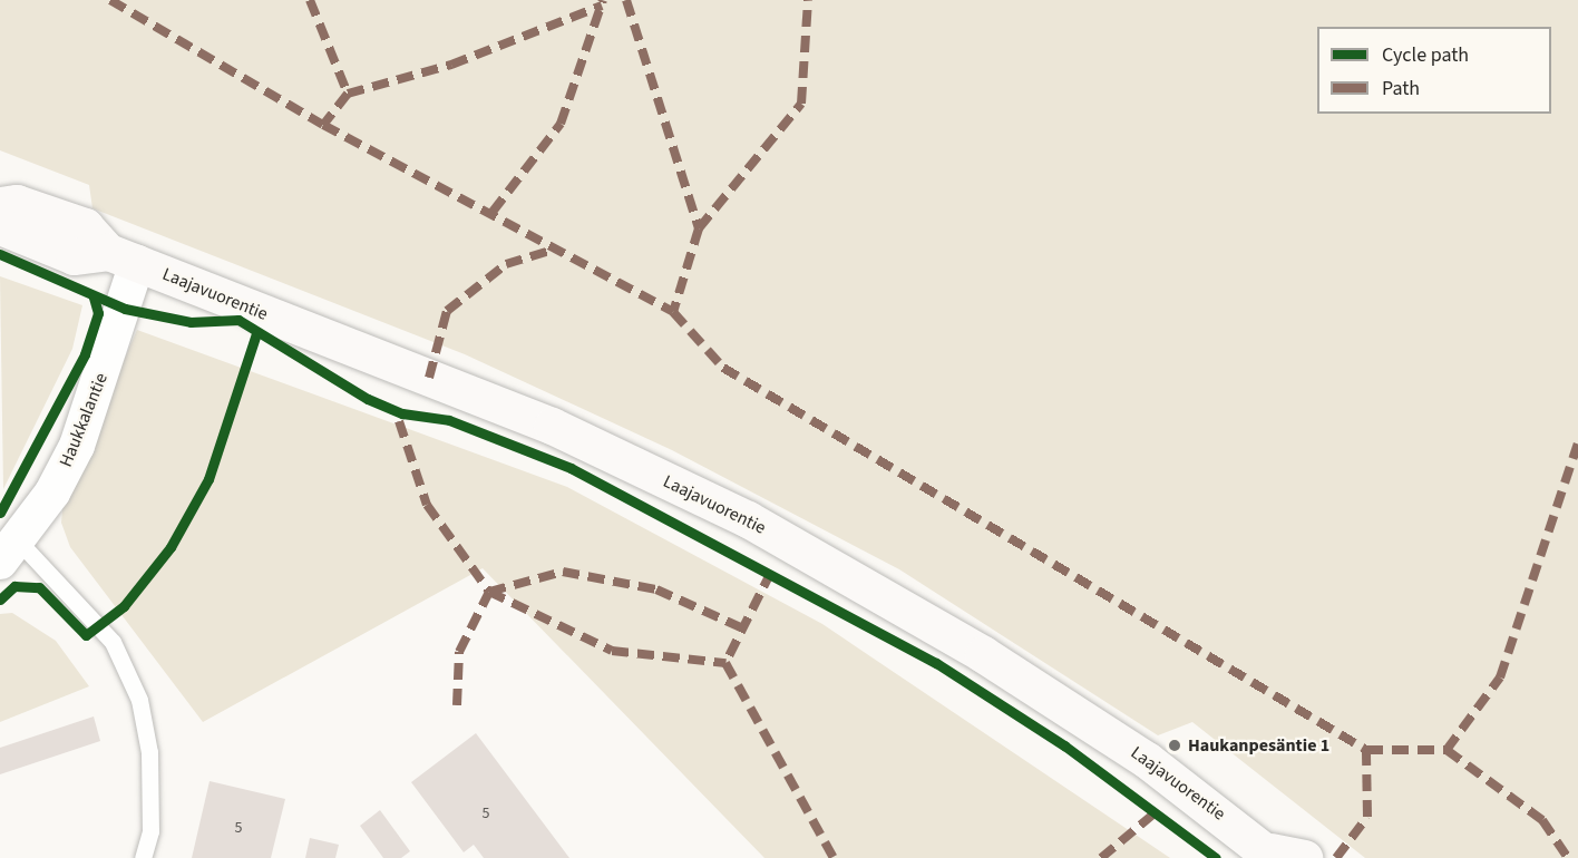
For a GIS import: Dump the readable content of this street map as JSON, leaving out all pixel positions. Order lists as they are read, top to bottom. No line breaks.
{"streets":{"street":["Laajavuorentie","Haukkalantie"]},"crossings":[["Laajavuorentie","Haukkalantie"]],"places":["Haukanpesäntie 1"],"house_numbers":["5","5"],"legend":["Cycle path","Path"]}
